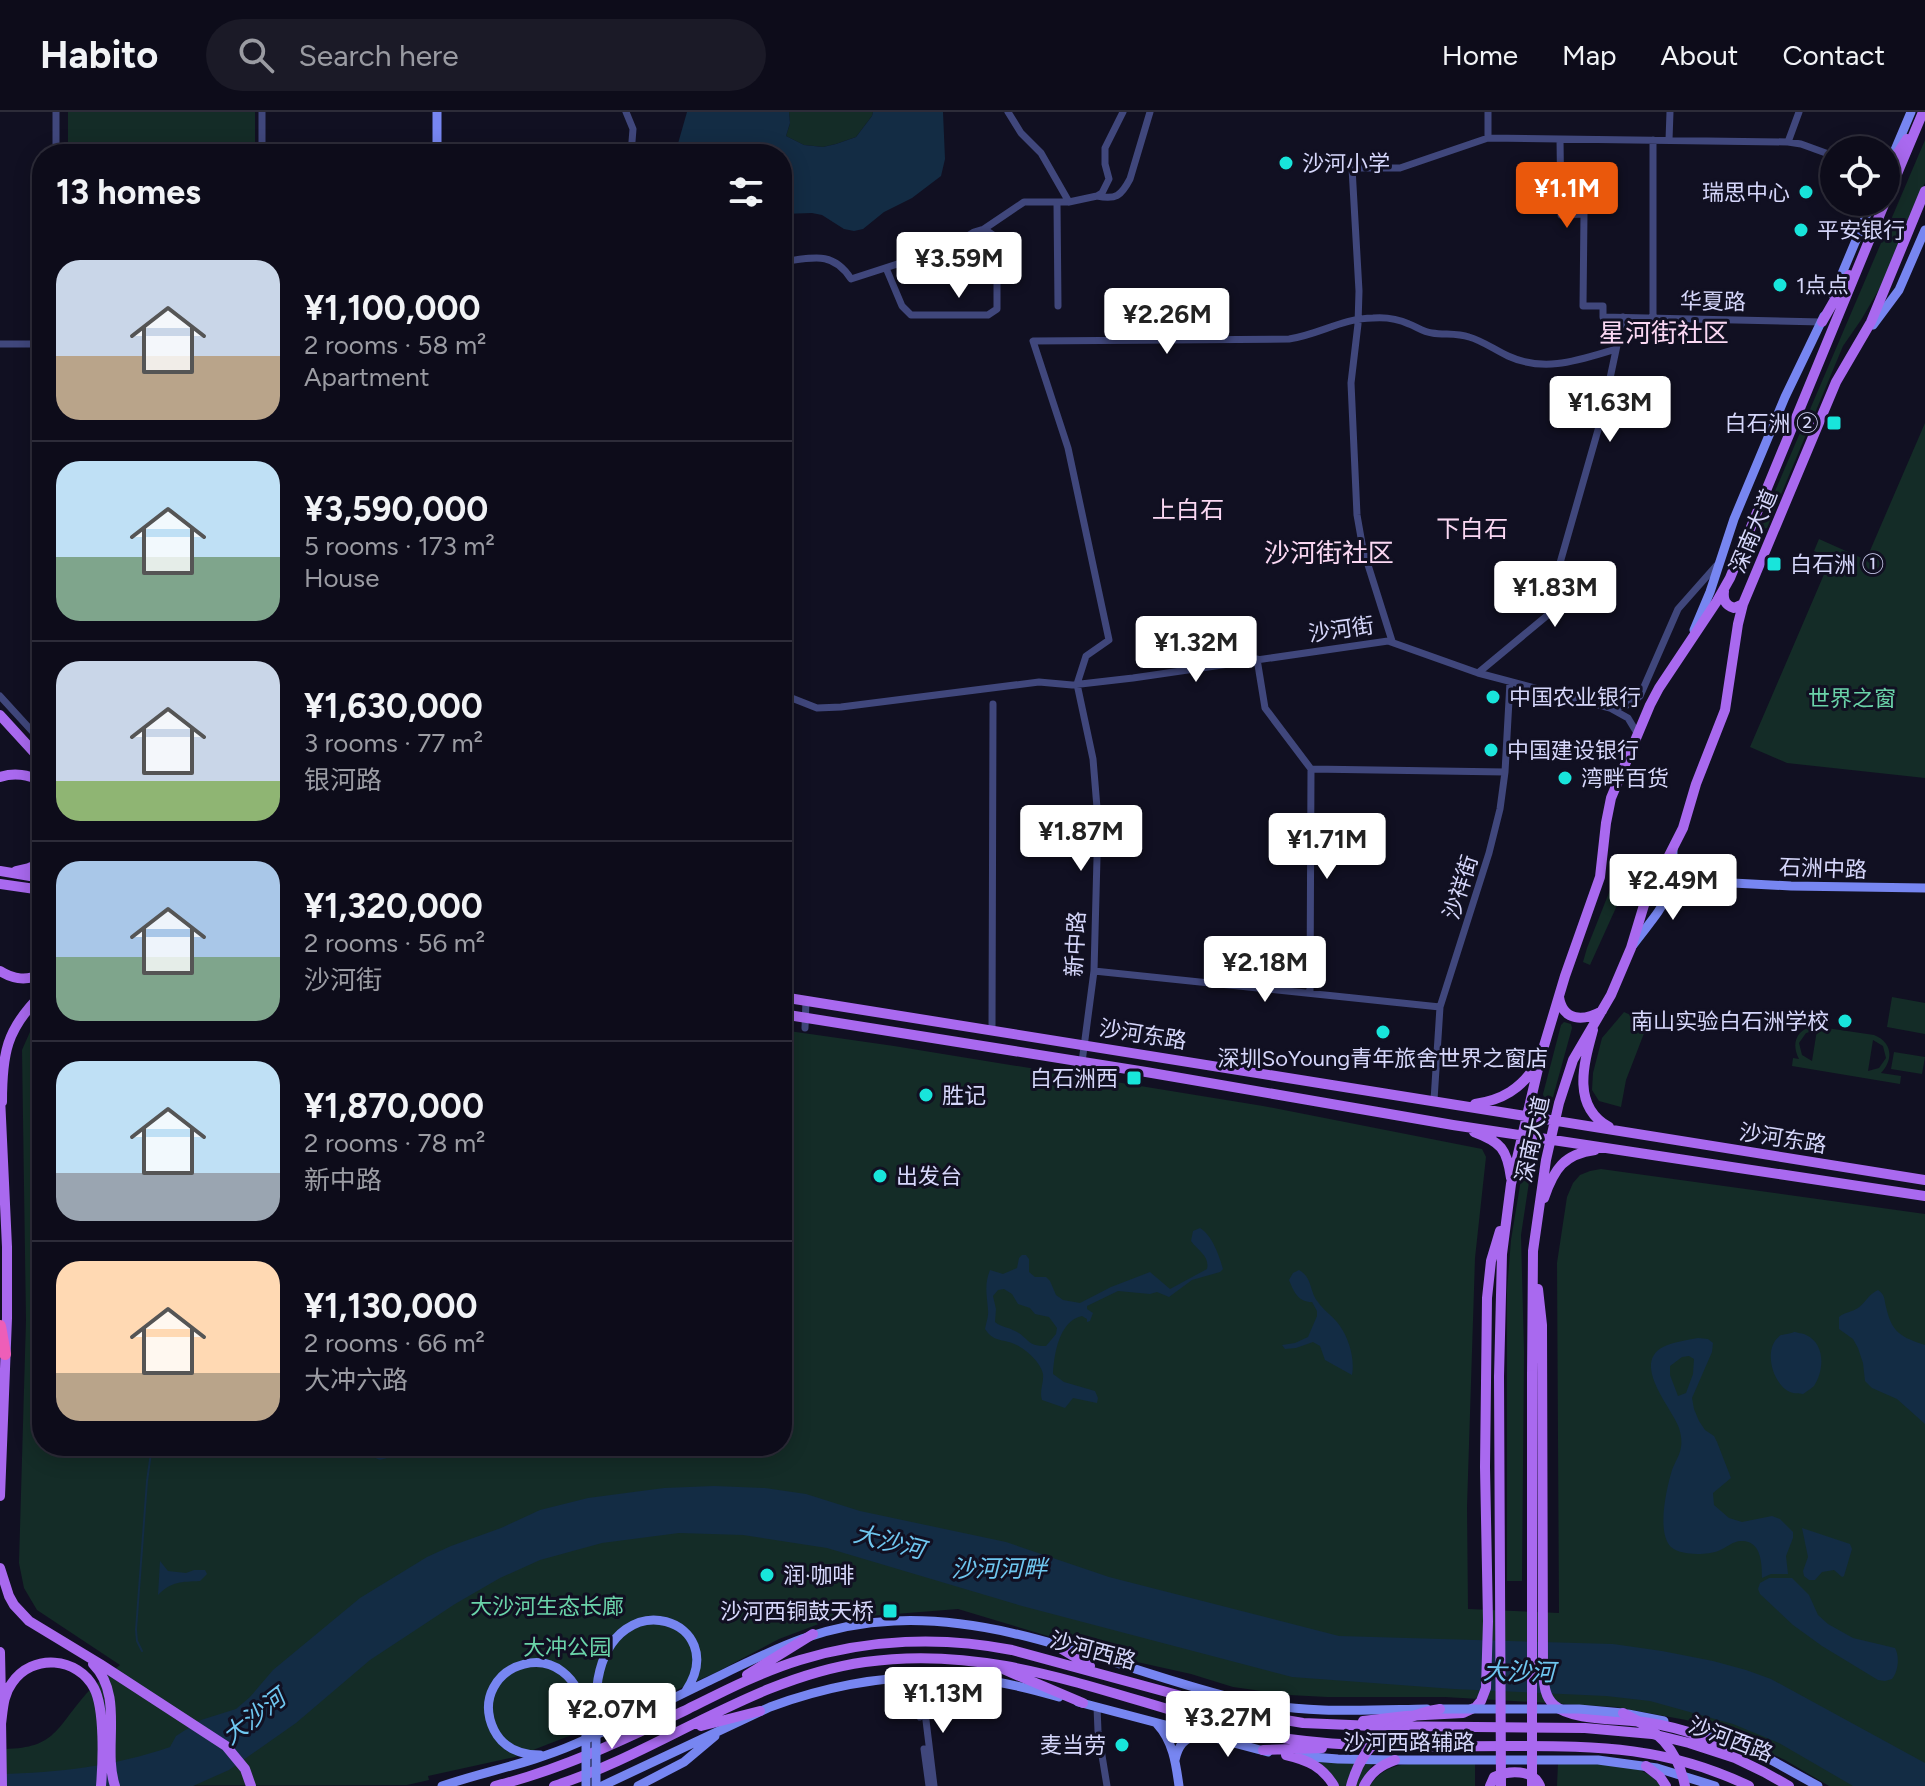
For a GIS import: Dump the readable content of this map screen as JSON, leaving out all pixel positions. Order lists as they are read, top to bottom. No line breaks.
{"streets":{"main road":["深南大道","石洲中路","沙河东路","沙河西路","沙河西路辅路"],"street":["华夏路","沙河街","沙祥街","新中路"]},"crossings":[["深南大道","沙河东路"],["沙河街","沙祥街"],["沙河街","新中路"],["沙祥街","沙河东路"],["新中路","沙河东路"]],"districts":["星河街社区","上白石","下白石","沙河街社区"],"water":["大沙河","沙河河畔"],"parks":["世界之窗","大沙河生态长廊","大冲公园"],"places":{"other":["沙河小学","瑞思中心","平安银行","1点点","中国农业银行","中国建设银行","湾畔百货","南山实验白石洲学校","深圳SoYoung青年旅舍世界之窗店","胜记","出发台","润·咖啡","麦当劳"],"transit":["白石洲 ②","白石洲 ①","白石洲西","沙河西铜鼓天桥"]},"page":{"header":"Habito","search":"Search here","nav":["Home","Map","About","Contact"],"heading":"13 homes","price":["¥1.1M","¥3.59M","¥2.26M","¥1.63M","¥1.83M","¥1.32M","¥1.87M","¥1.71M","¥2.49M","¥2.18M","¥1.13M","¥2.07M","¥3.27M"],"list":[{"name":"¥1,100,000","note":"2 rooms · 58 m² · Apartment"},{"name":"¥3,590,000","note":"5 rooms · 173 m² · House"},{"name":"¥1,630,000","note":"3 rooms · 77 m² · 银河路"},{"name":"¥1,320,000","note":"2 rooms · 56 m² · 沙河街"},{"name":"¥1,870,000","note":"2 rooms · 78 m² · 新中路"},{"name":"¥1,130,000","note":"2 rooms · 66 m² · 大冲六路"}]}}
